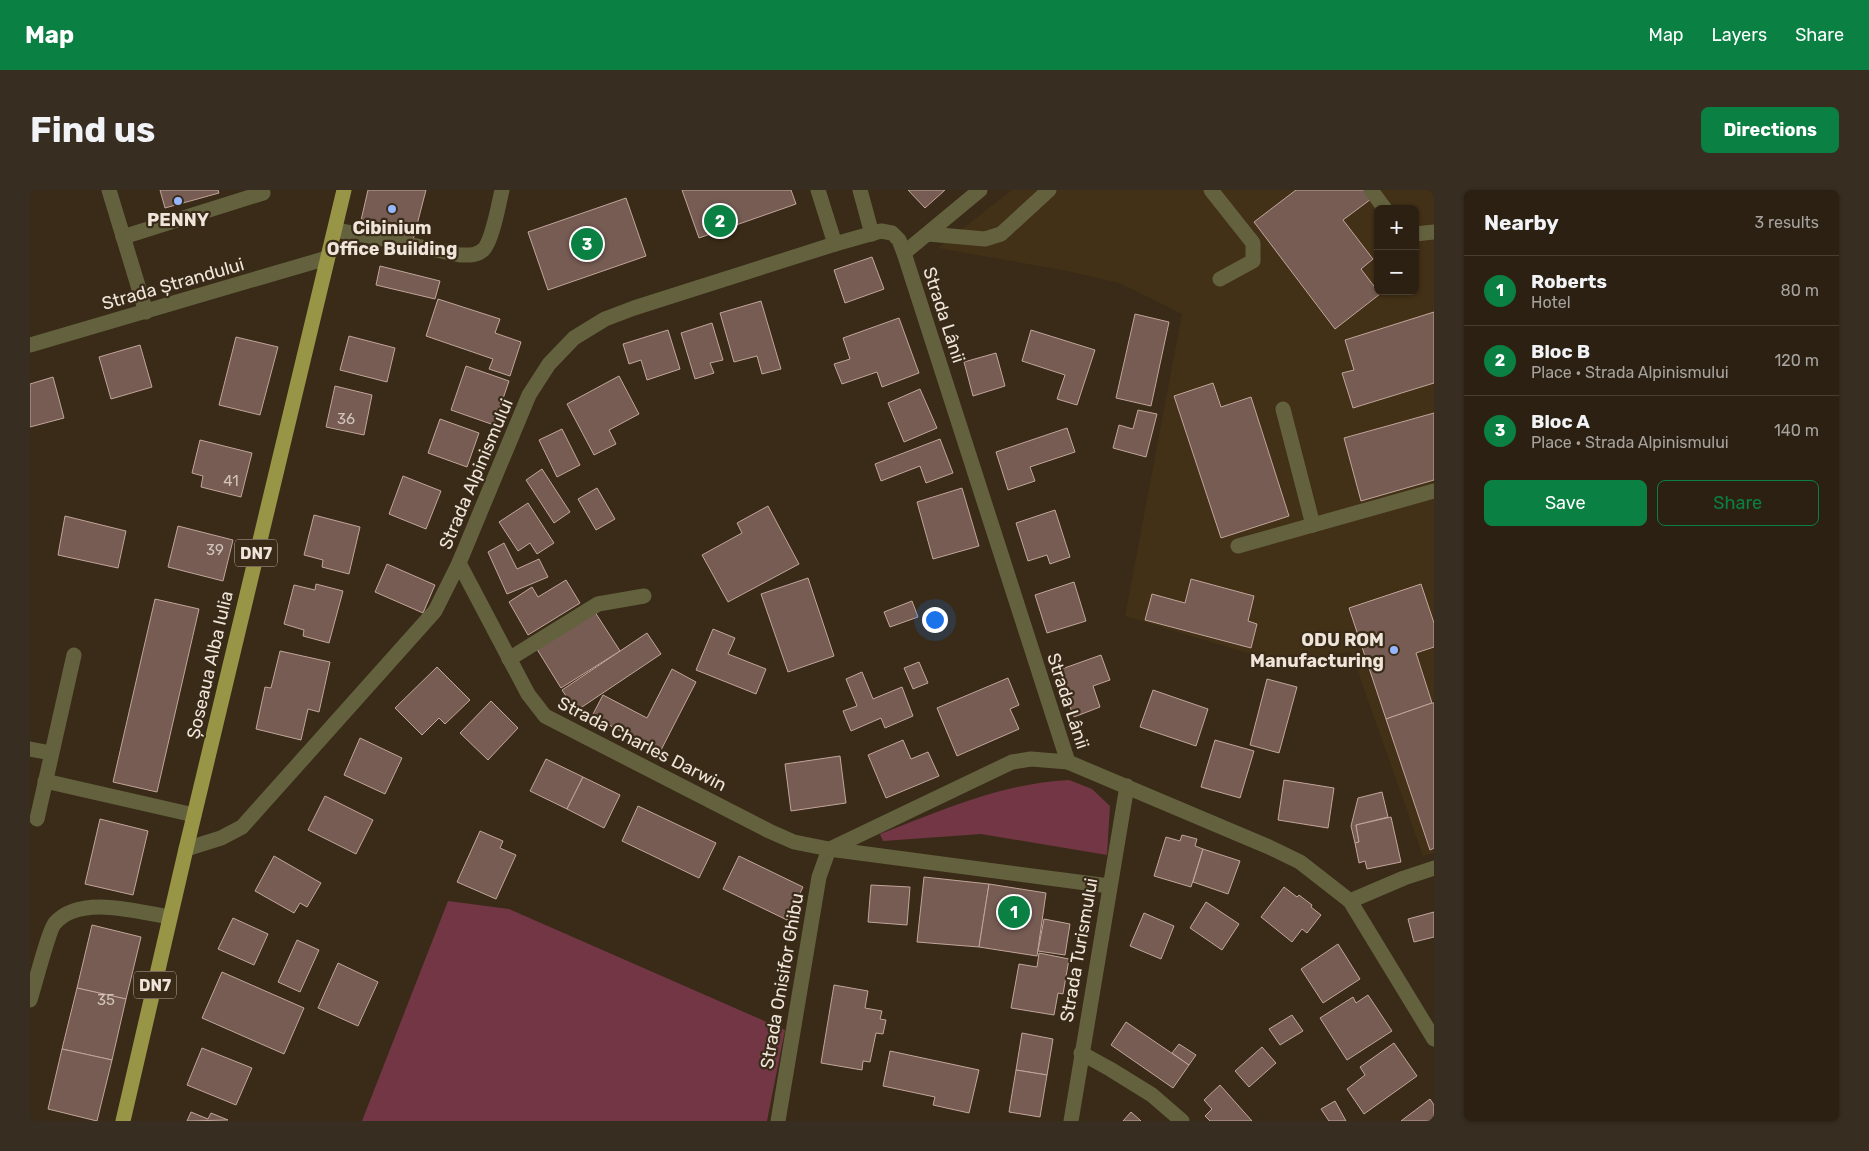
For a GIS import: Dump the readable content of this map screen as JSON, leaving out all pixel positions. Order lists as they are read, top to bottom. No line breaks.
{"streets":{"main road":["DN7","Șoseaua Alba Iulia"],"street":["Strada Ștrandului","Strada Lânii","Strada Alpinismului","Strada Charles Darwin","Strada Turismului","Strada Onisifor Ghibu"]},"crossings":[["Strada Ștrandului","Șoseaua Alba Iulia"],["Strada Lânii","Strada Alpinismului"],["Strada Lânii","Strada Turismului"],["Strada Alpinismului","Șoseaua Alba Iulia"],["Strada Alpinismului","Strada Charles Darwin"],["Strada Charles Darwin","Strada Turismului"],["Strada Charles Darwin","Strada Onisifor Ghibu"]],"places":["PENNY","Cibinium Office Building","ODU ROM Manufacturing"],"house_numbers":["36","41","39","35"],"page":{"header":"Map","nav":["Map","Layers","Share"],"buttons":["Directions",["Save","Share"]],"title":"Find us","heading":["Nearby","3 results"],"pins":["2","3","1"],"map_buttons":["+","−"],"list":[{"mark":"1","name":"Roberts","note":"Hotel","value":"80 m"},{"mark":"2","name":"Bloc B","note":"Place · Strada Alpinismului","value":"120 m"},{"mark":"3","name":"Bloc A","note":"Place · Strada Alpinismului","value":"140 m"}]}}
